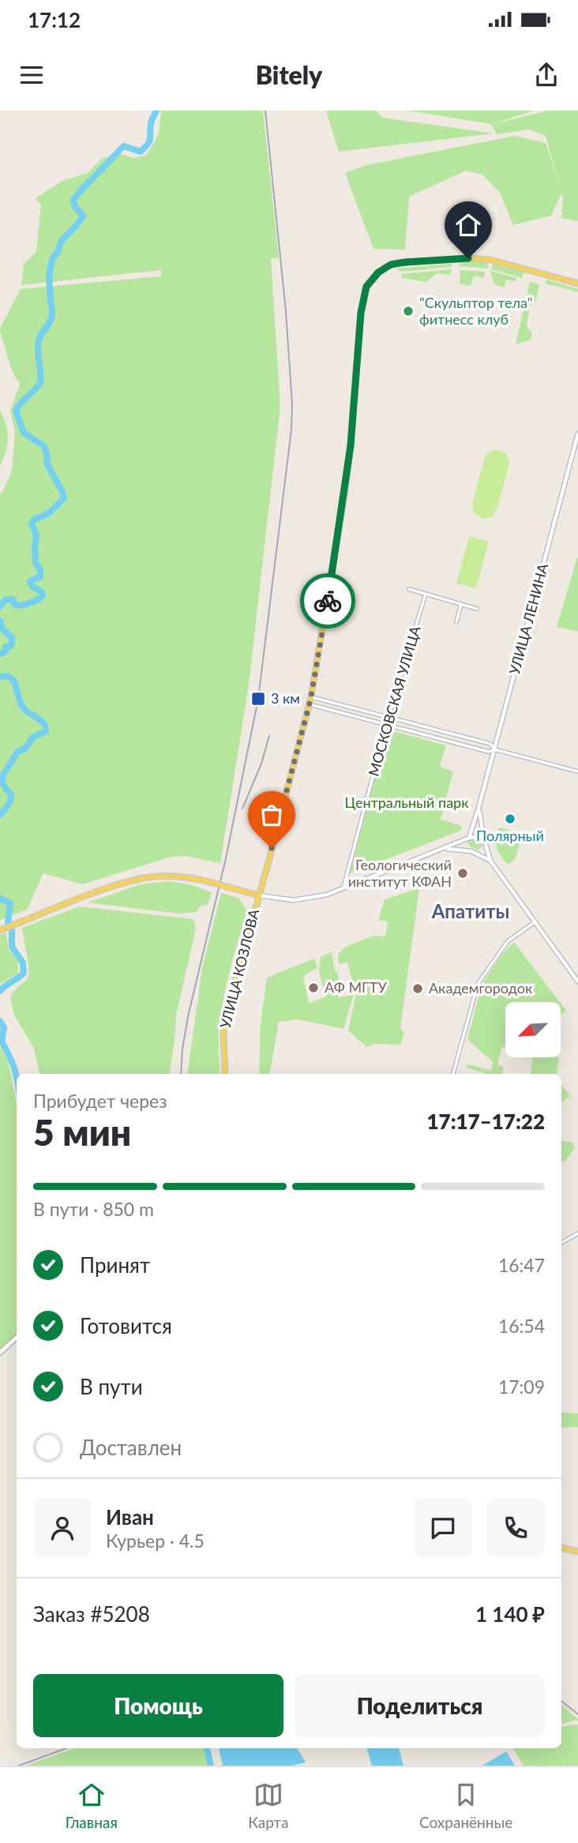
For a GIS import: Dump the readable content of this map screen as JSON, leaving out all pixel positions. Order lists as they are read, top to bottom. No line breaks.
{"streets":{"main road":["УЛИЦА КОЗЛОВА"],"street":["УЛИЦА ЛЕНИНА","МОСКОВСКАЯ УЛИЦА"]},"districts":["Апатиты"],"parks":["Центральный парк"],"places":{"other":["\"Скульптор тела\" фитнесс клуб","Полярный","Геологический институт КФАН","АФ МГТУ","Академгородок"],"transit":["3 км"]},"north":"bottom left","page":{"status":"17:12","header":"Bitely","heading":["5 мин","Прибудет через","17:17–17:22"],"panel":["Иван","Курьер · 4.5","Заказ #5208","1 140 ₽"],"bar":"В пути · 850 m","list":[["Принят","16:47"],["Готовится","16:54"],["В пути","17:09"],"Доставлен"],"buttons":["Помощь","Поделиться"],"tabs":["Главная","Карта","Сохранённые"]}}
